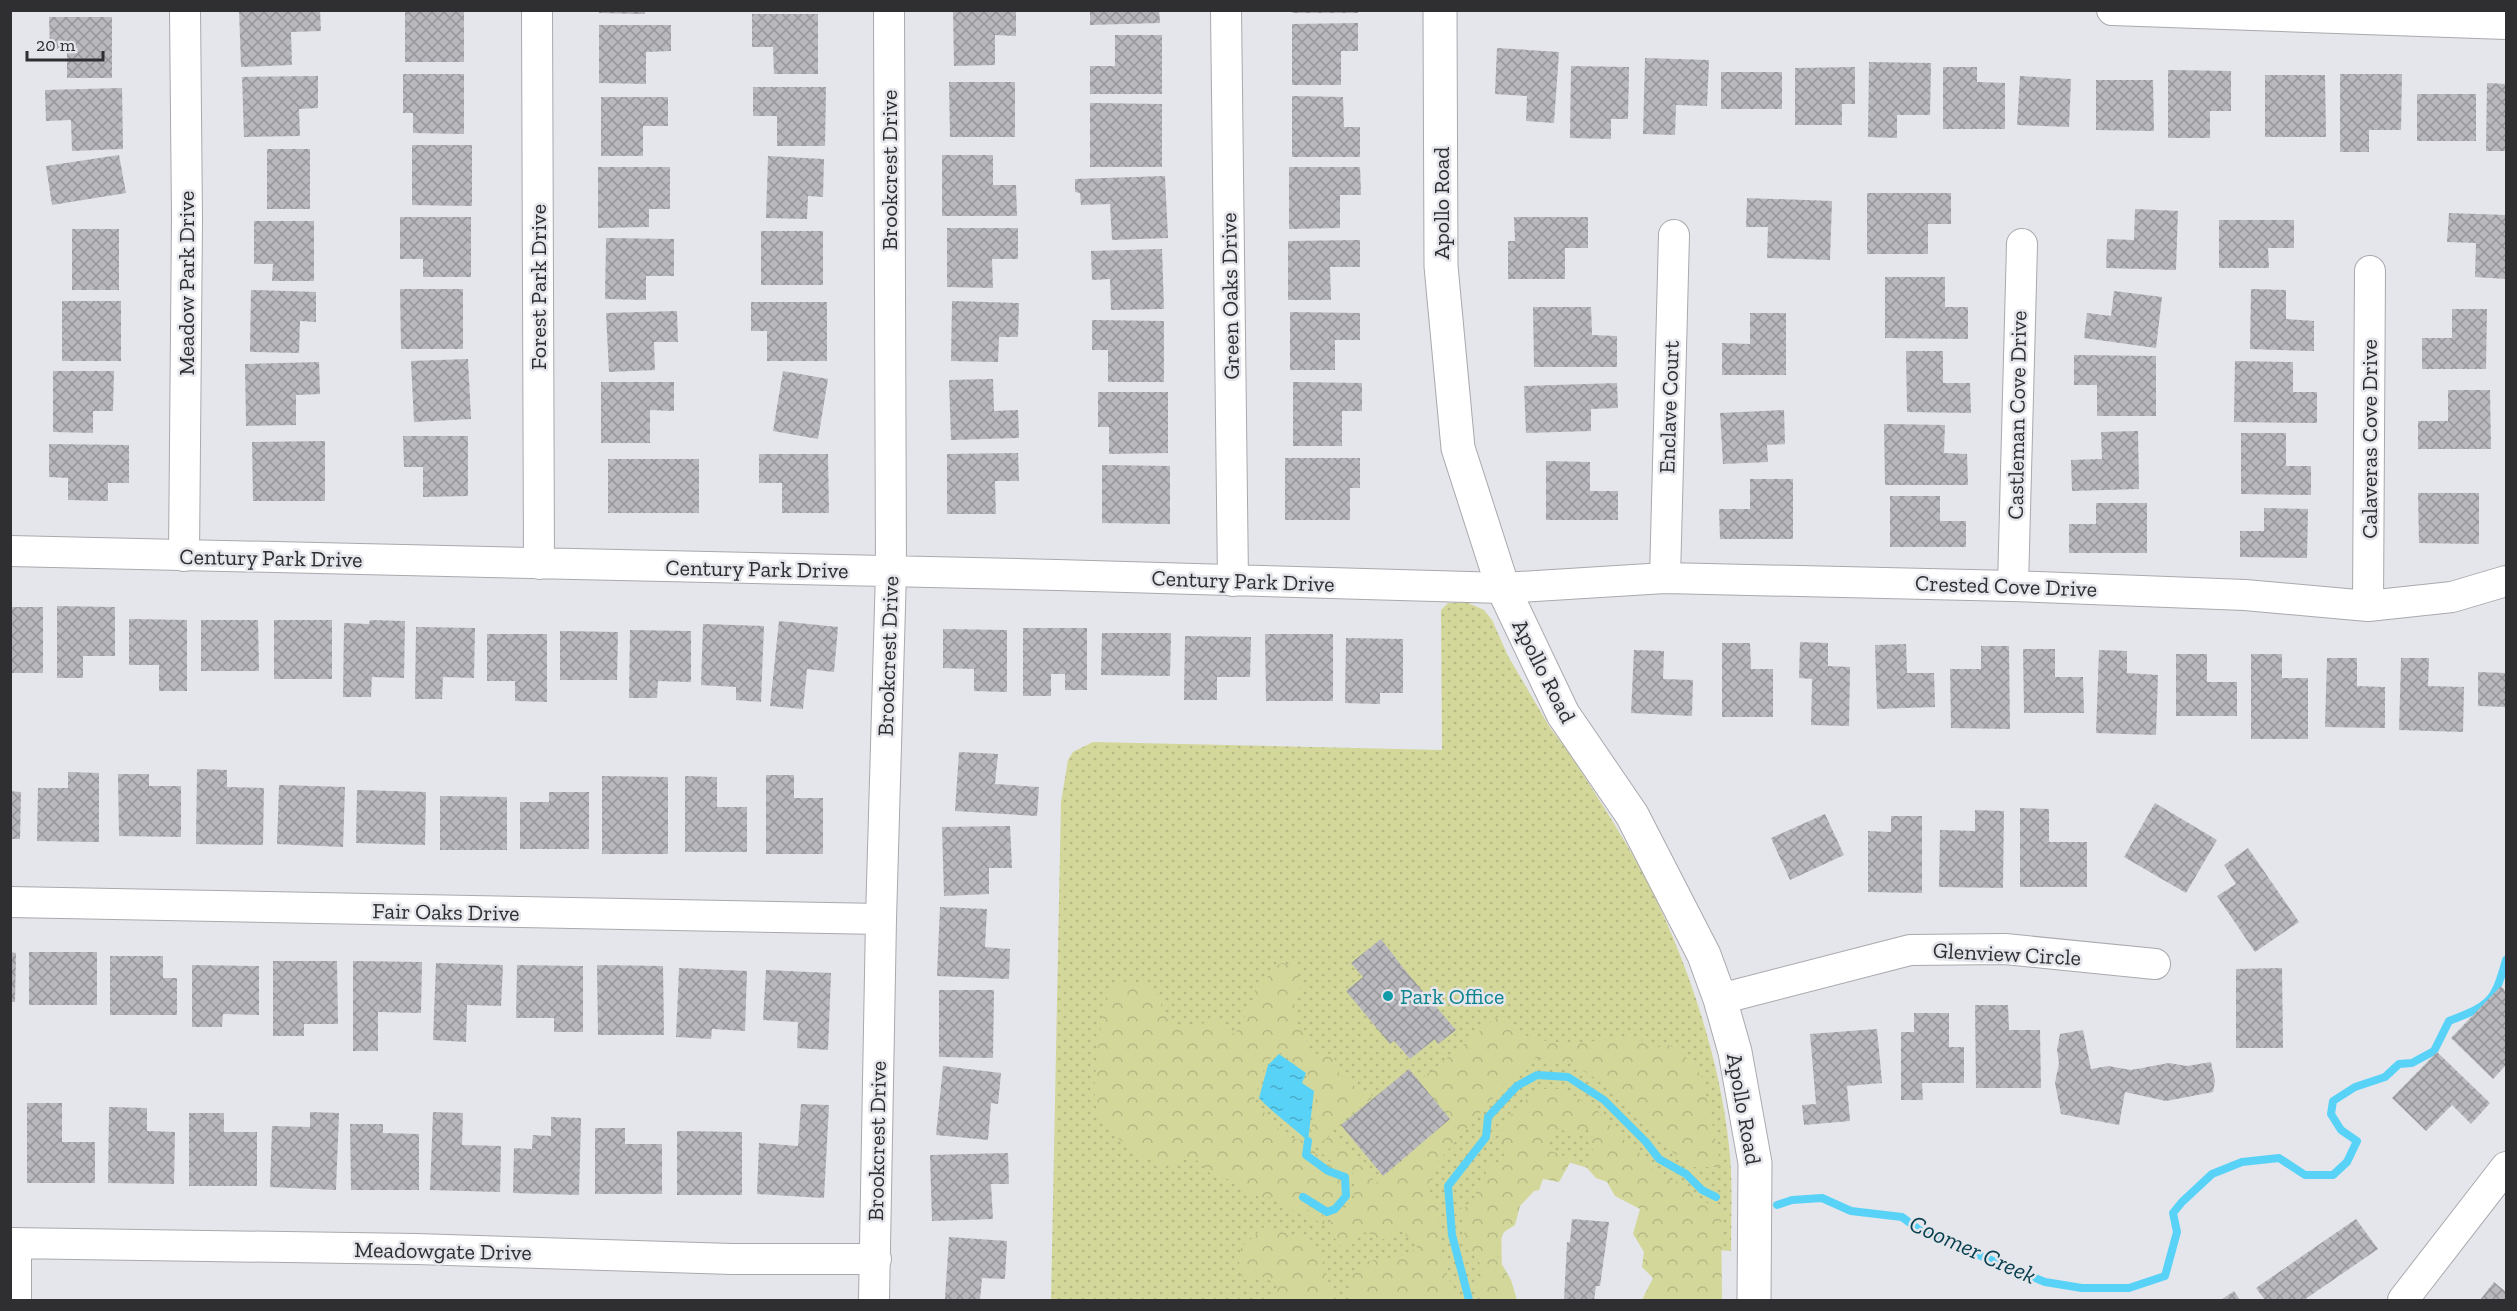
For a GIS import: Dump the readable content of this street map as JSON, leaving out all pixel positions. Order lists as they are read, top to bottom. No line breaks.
{"streets":{"street":["Brookcrest Drive","Apollo Road","Meadow Park Drive","Forest Park Drive","Green Oaks Drive","Enclave Court","Castleman Cove Drive","Calaveras Cove Drive","Century Park Drive","Crested Cove Drive","Fair Oaks Drive","Glenview Circle","Meadowgate Drive"]},"crossings":[["Brookcrest Drive","Century Park Drive"],["Brookcrest Drive","Fair Oaks Drive"],["Brookcrest Drive","Meadowgate Drive"],["Apollo Road","Century Park Drive"],["Apollo Road","Crested Cove Drive"],["Apollo Road","Glenview Circle"],["Meadow Park Drive","Century Park Drive"],["Forest Park Drive","Century Park Drive"],["Green Oaks Drive","Century Park Drive"],["Enclave Court","Crested Cove Drive"],["Castleman Cove Drive","Crested Cove Drive"],["Calaveras Cove Drive","Crested Cove Drive"],["Century Park Drive","Crested Cove Drive"]],"water":["Coomer Creek"],"places":["Park Office"],"scale_bar":"20 m"}
